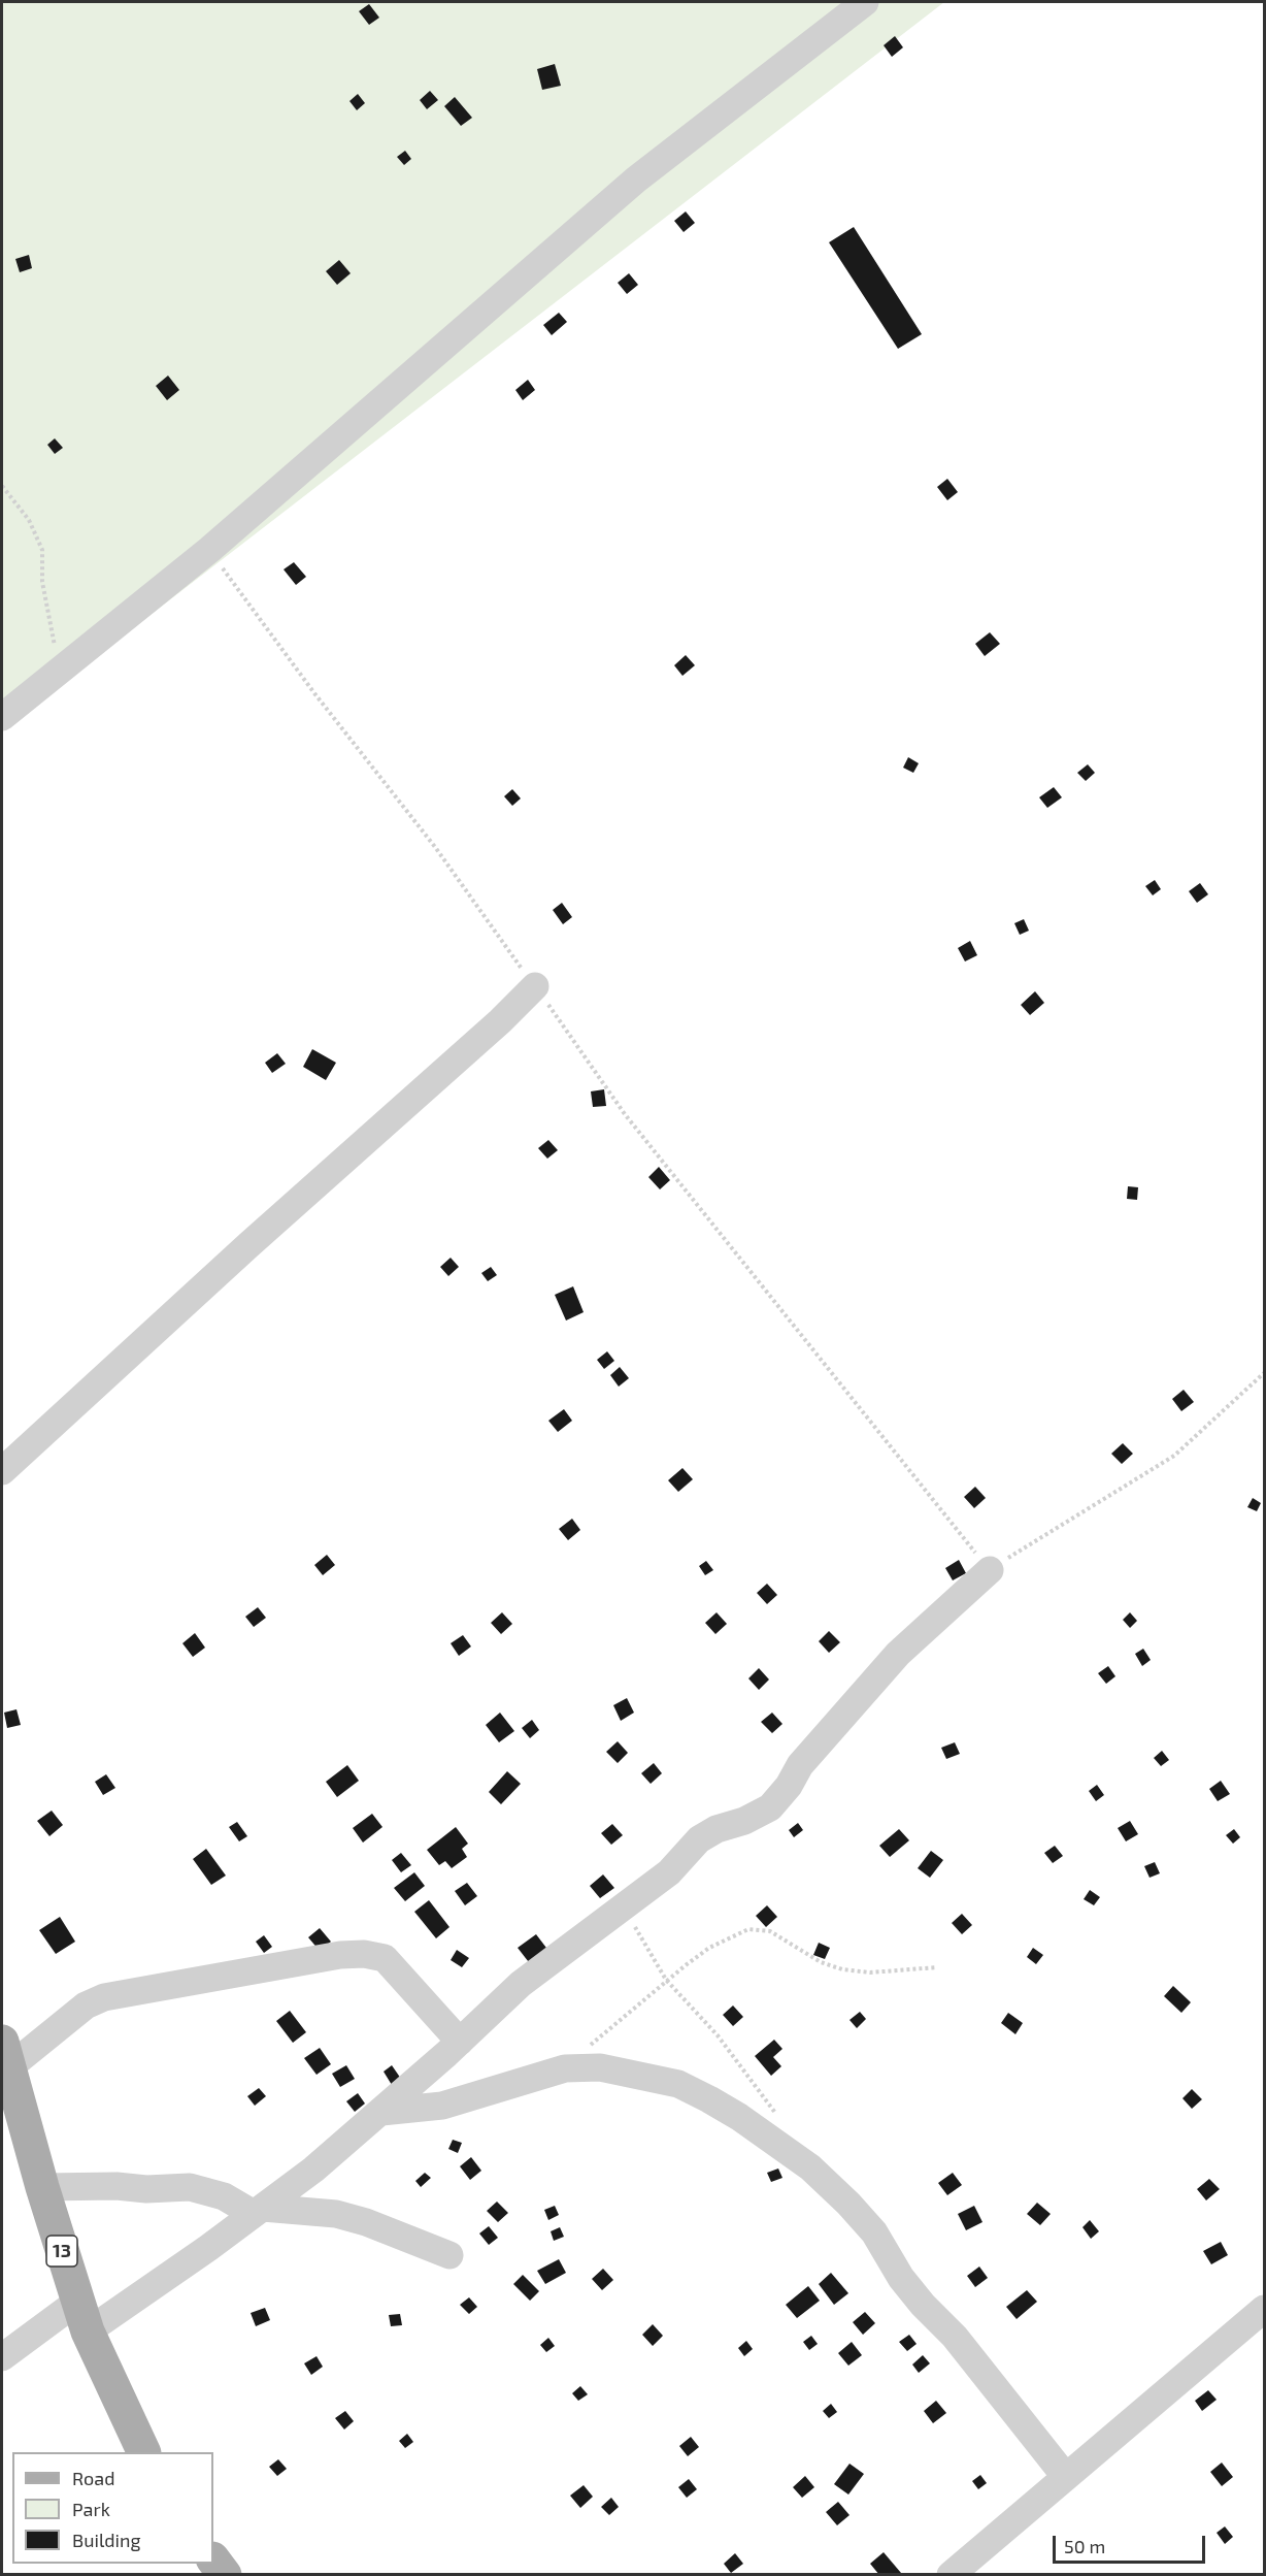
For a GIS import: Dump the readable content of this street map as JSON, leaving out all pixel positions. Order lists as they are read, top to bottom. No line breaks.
{"streets":{"main road":["13"]},"legend":["Road","Park","Building"],"scale_bar":"50 m"}
